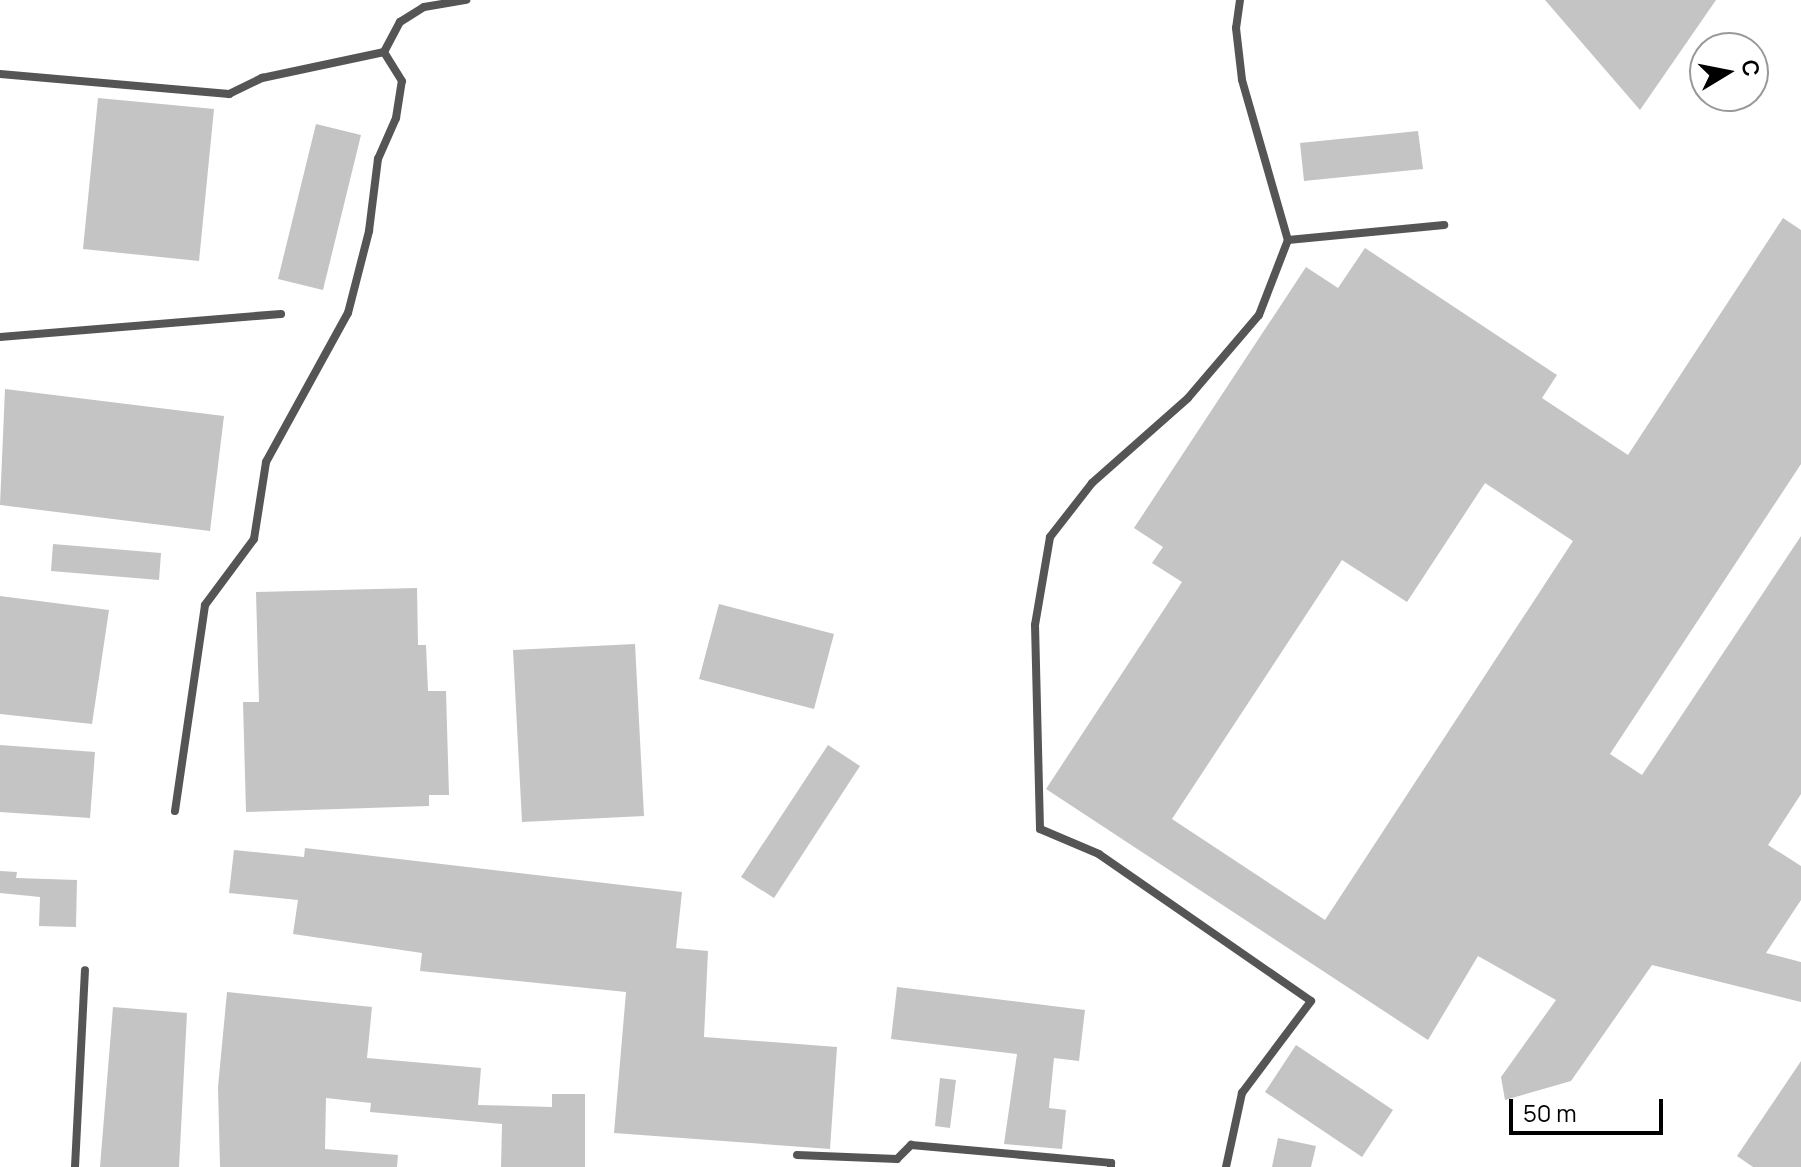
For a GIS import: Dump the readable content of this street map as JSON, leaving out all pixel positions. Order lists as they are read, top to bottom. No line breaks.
{"scale_bar":"50 m","north":"right"}
